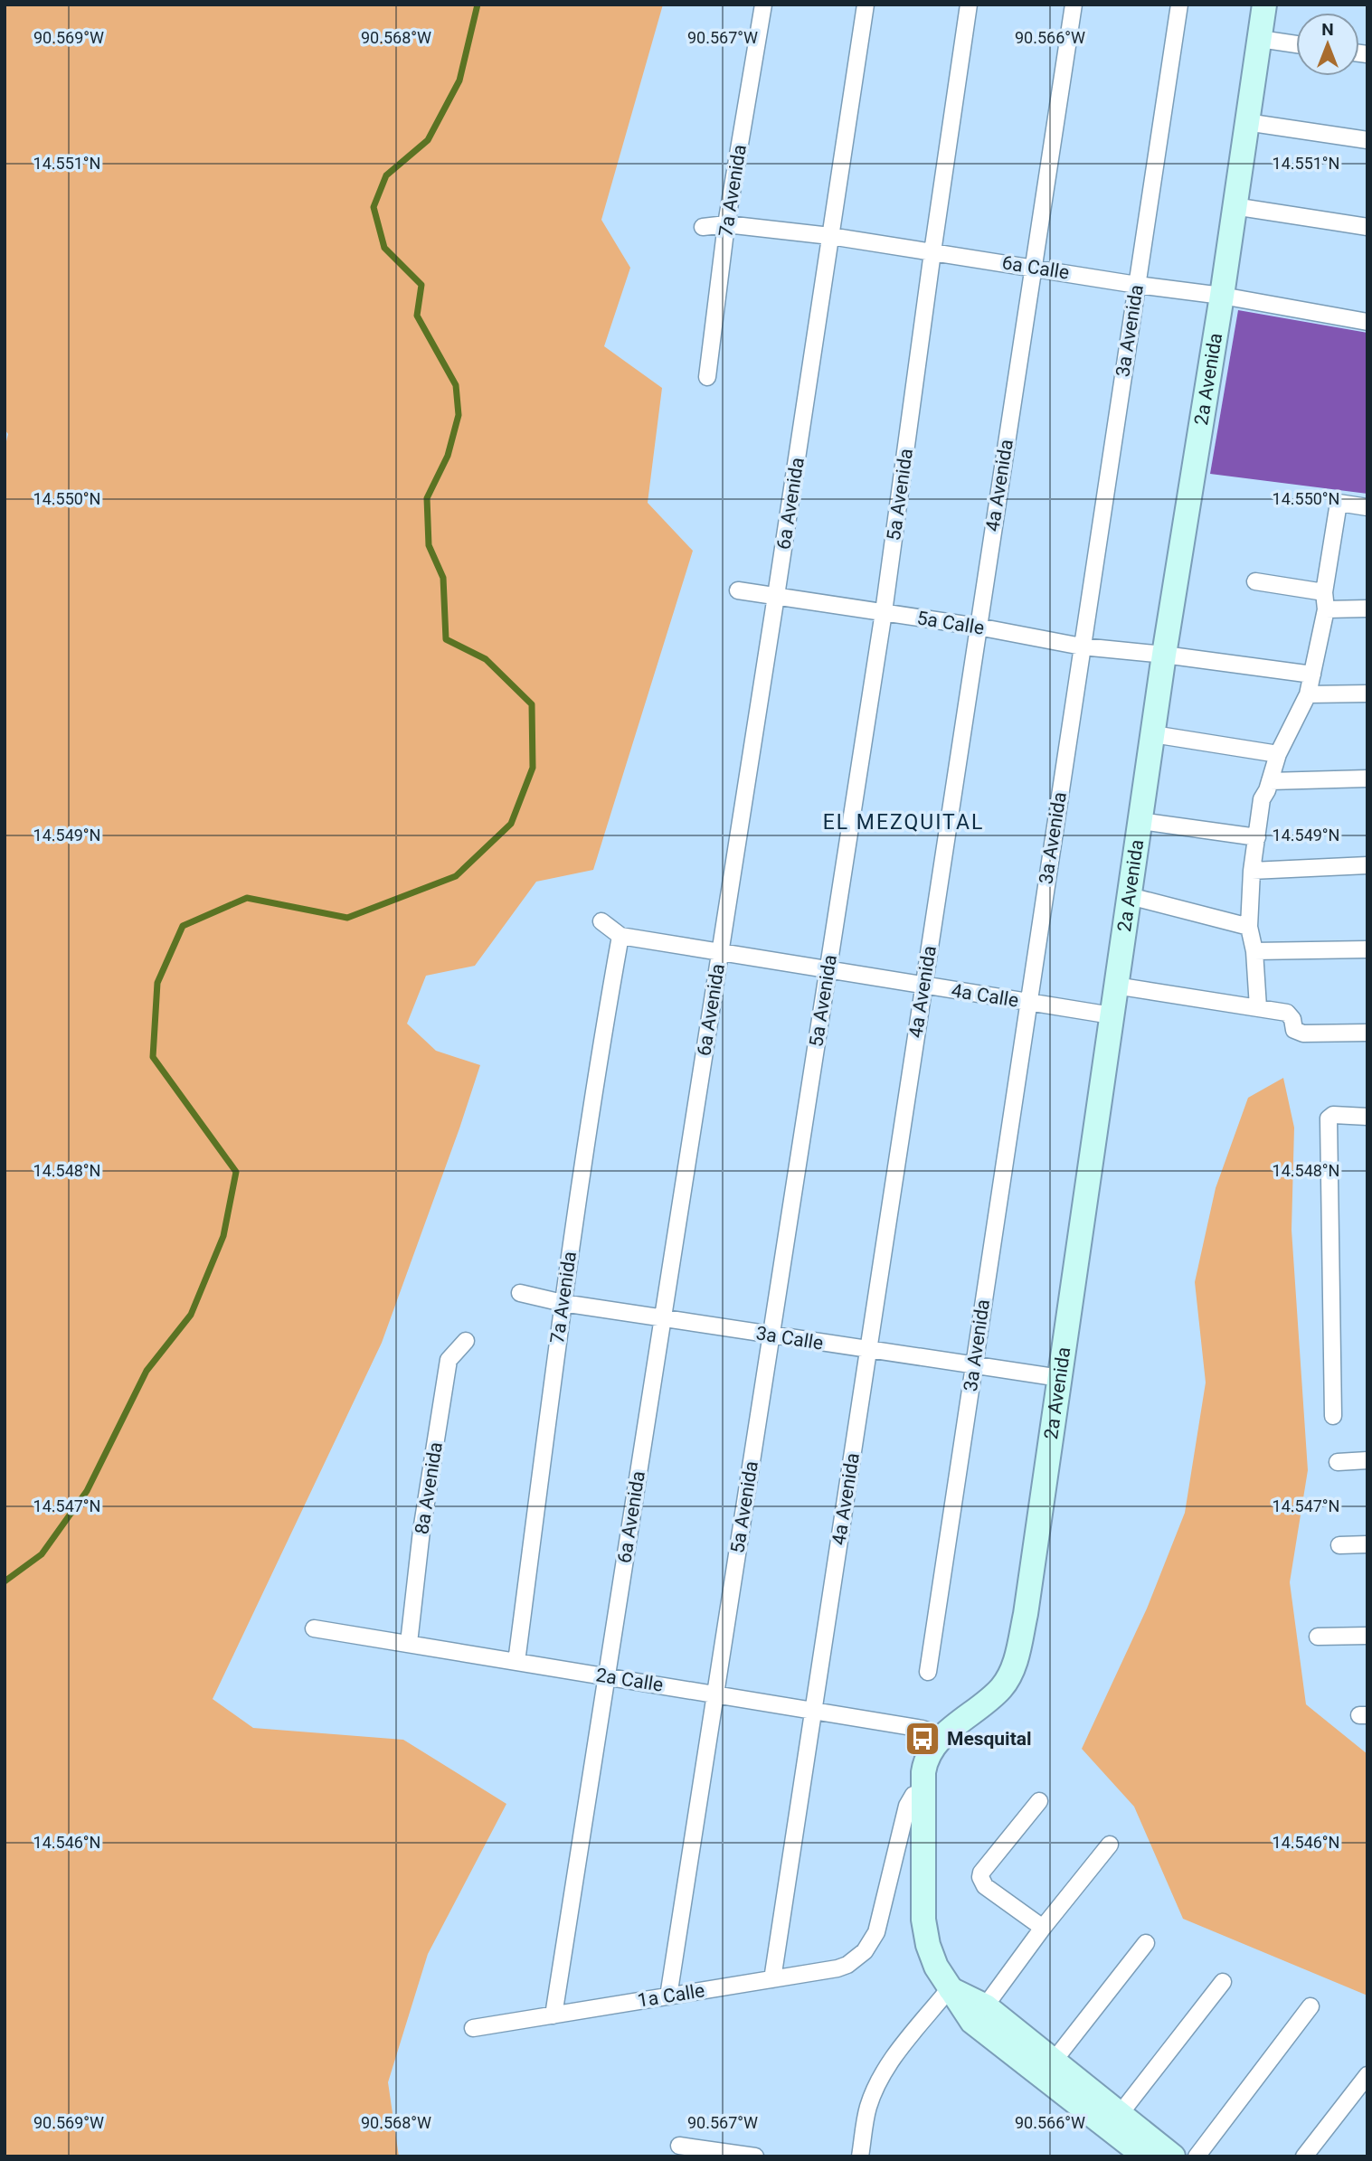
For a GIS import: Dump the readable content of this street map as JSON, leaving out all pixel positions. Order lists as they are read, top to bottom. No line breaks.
{"streets":{"main road":["2a Avenida"],"street":["7a Avenida","6a Calle","3a Avenida","4a Avenida","5a Avenida","6a Avenida","5a Calle","4a Calle","3a Calle","8a Avenida","2a Calle","1a Calle"]},"crossings":[["7a Avenida","6a Calle"],["7a Avenida","4a Calle"],["7a Avenida","3a Calle"],["7a Avenida","2a Calle"],["6a Calle","3a Avenida"],["6a Calle","2a Avenida"],["6a Calle","4a Avenida"],["6a Calle","5a Avenida"],["6a Calle","6a Avenida"],["3a Avenida","5a Calle"],["3a Avenida","4a Calle"],["3a Avenida","3a Calle"],["2a Avenida","5a Calle"],["2a Avenida","4a Calle"],["2a Avenida","3a Calle"],["2a Avenida","2a Calle"],["2a Avenida","1a Calle"],["4a Avenida","5a Calle"],["4a Avenida","4a Calle"],["4a Avenida","3a Calle"],["4a Avenida","2a Calle"],["4a Avenida","1a Calle"],["5a Avenida","5a Calle"],["5a Avenida","4a Calle"],["5a Avenida","3a Calle"],["5a Avenida","2a Calle"],["5a Avenida","1a Calle"],["6a Avenida","5a Calle"],["6a Avenida","4a Calle"],["6a Avenida","3a Calle"],["6a Avenida","2a Calle"],["6a Avenida","1a Calle"],["8a Avenida","2a Calle"]],"districts":["EL MEZQUITAL"],"places":{"bus stop":["Mesquital"]},"north":"top","coordinates":["90.569°W","90.568°W","90.567°W","90.566°W","14.551°N","14.550°N","14.549°N","14.548°N","14.547°N","14.546°N"]}
